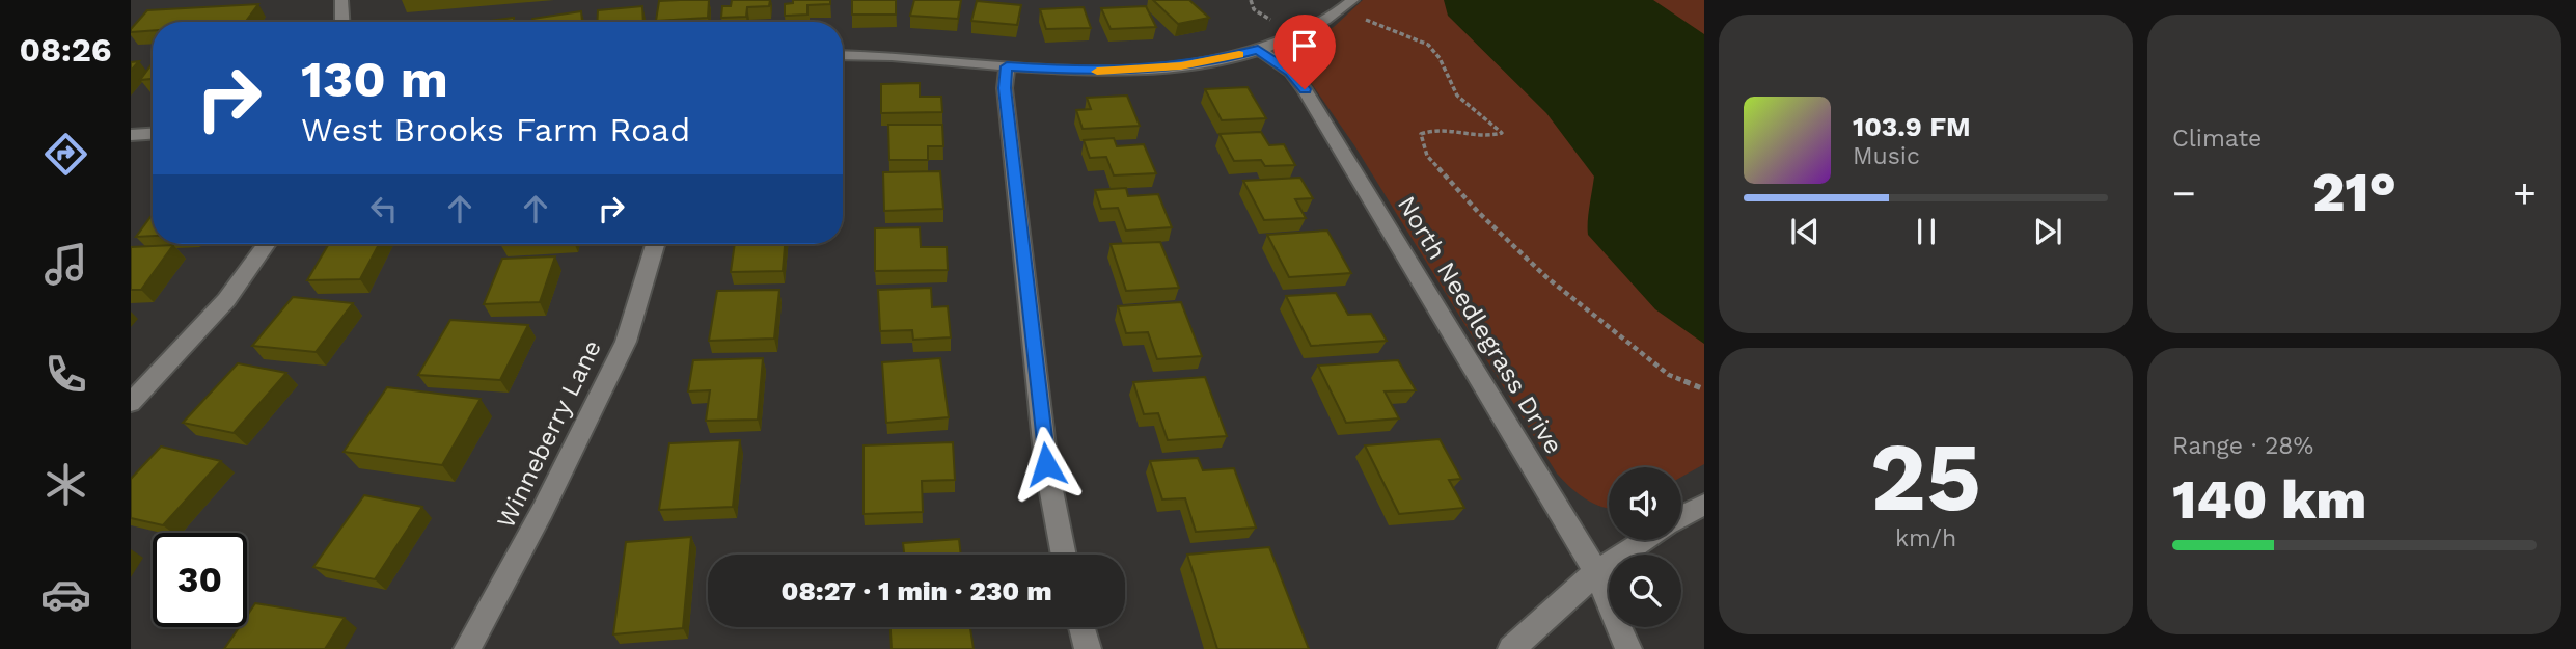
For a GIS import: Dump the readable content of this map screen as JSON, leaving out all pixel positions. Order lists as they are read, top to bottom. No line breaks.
{"streets":{"street":["North Needlegrass Drive","Winneberry Lane"]},"page":{"tabs":"08:26","tile":["Climate",["25","km/h"],["Range · 28%","140 km"]],"turn":["130 m","West Brooks Farm Road"],"song":["103.9 FM","Music"],"heat":["−","21°","+"],"limit":"30","trip":"08:27 · 1 min · 230 m"}}
